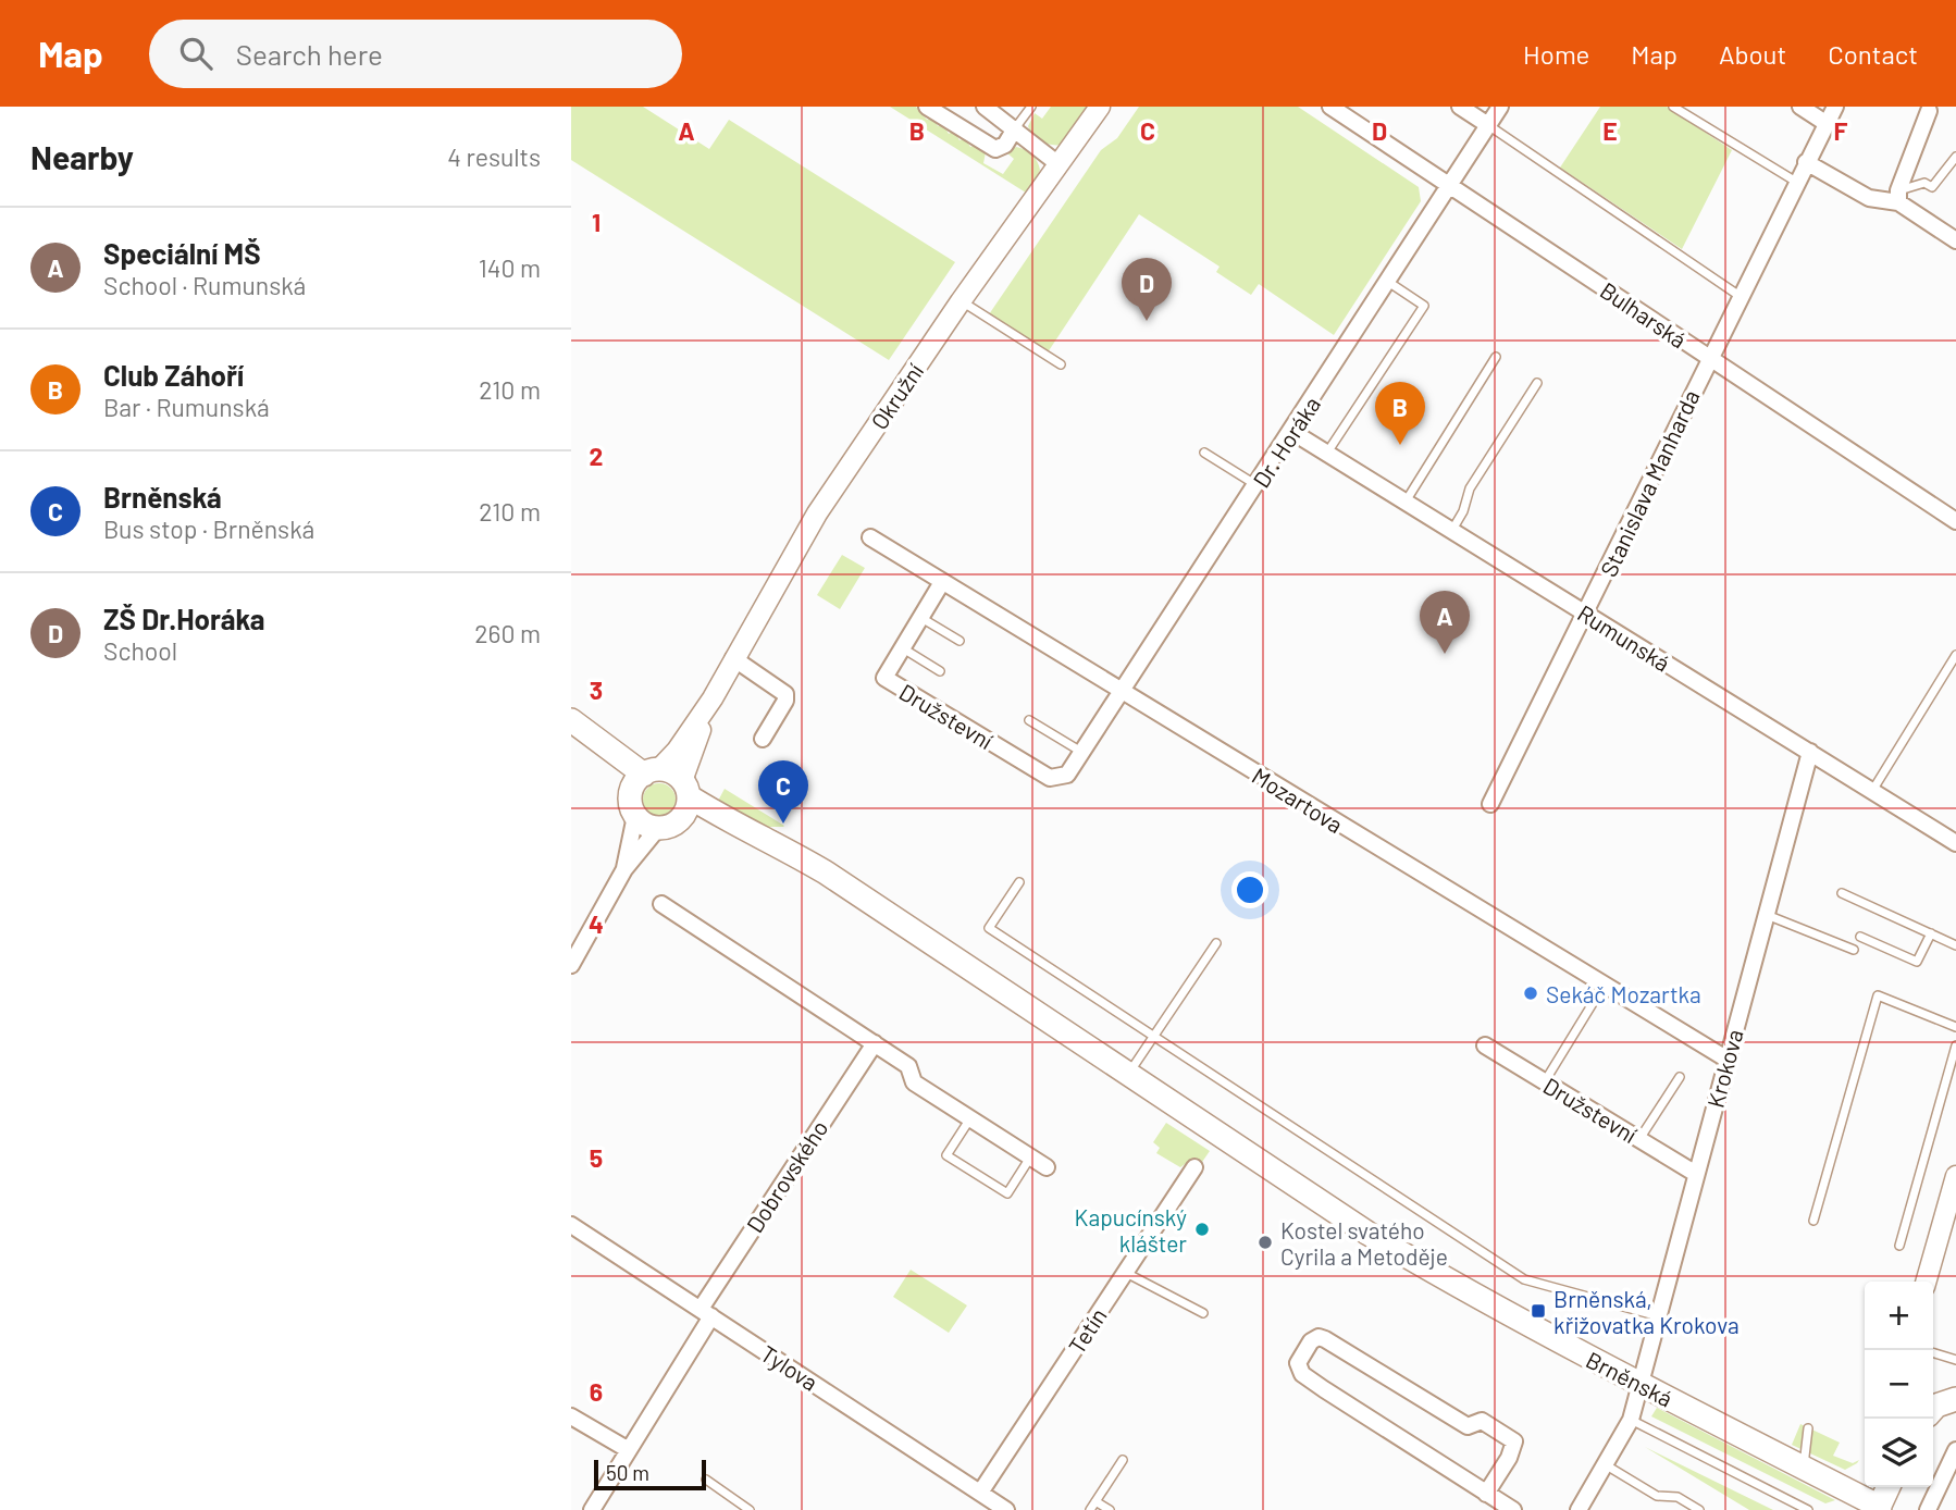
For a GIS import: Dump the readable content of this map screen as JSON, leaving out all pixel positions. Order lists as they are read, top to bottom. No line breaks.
{"streets":{"main road":["Brněnská"],"street":["Bulharská","Okružní","Dr. Horáka","Stanislava Manharda","Rumunská","Družstevní","Mozartova","Krokova","Dobrovského","Tetín","Tylova"]},"crossings":[["Bulharská","Dr. Horáka"],["Bulharská","Stanislava Manharda"],["Okružní","Brněnská"],["Dr. Horáka","Rumunská"],["Dr. Horáka","Družstevní"],["Dr. Horáka","Mozartova"],["Stanislava Manharda","Rumunská"],["Rumunská","Krokova"],["Družstevní","Mozartova"],["Družstevní","Krokova"],["Mozartova","Krokova"],["Krokova","Brněnská"],["Dobrovského","Tylova"],["Tetín","Tylova"]],"places":{"other":["Sekáč Mozartka","Kapucínský klášter","Kostel svatého Cyrila a Metoděje"],"transit":["Brněnská, křižovatka Krokova"]},"scale_bar":"50 m","page":{"header":"Map","search":"Search here","nav":["Home","Map","About","Contact"],"heading":["Nearby","4 results"],"list":[{"mark":"A","name":"Speciální MŠ","note":"School · Rumunská","value":"140 m"},{"mark":"B","name":"Club Záhoří","note":"Bar · Rumunská","value":"210 m"},{"mark":"C","name":"Brněnská","note":"Bus stop · Brněnská","value":"210 m"},{"mark":"D","name":"ZŠ Dr.Horáka","note":"School","value":"260 m"}],"pins":["D","B","A","C"],"map_buttons":["+","−"],"scale":"50 m"},"grid":{"columns":["A","B","C","D","E","F"],"rows":["1","2","3","4","5","6"]}}
